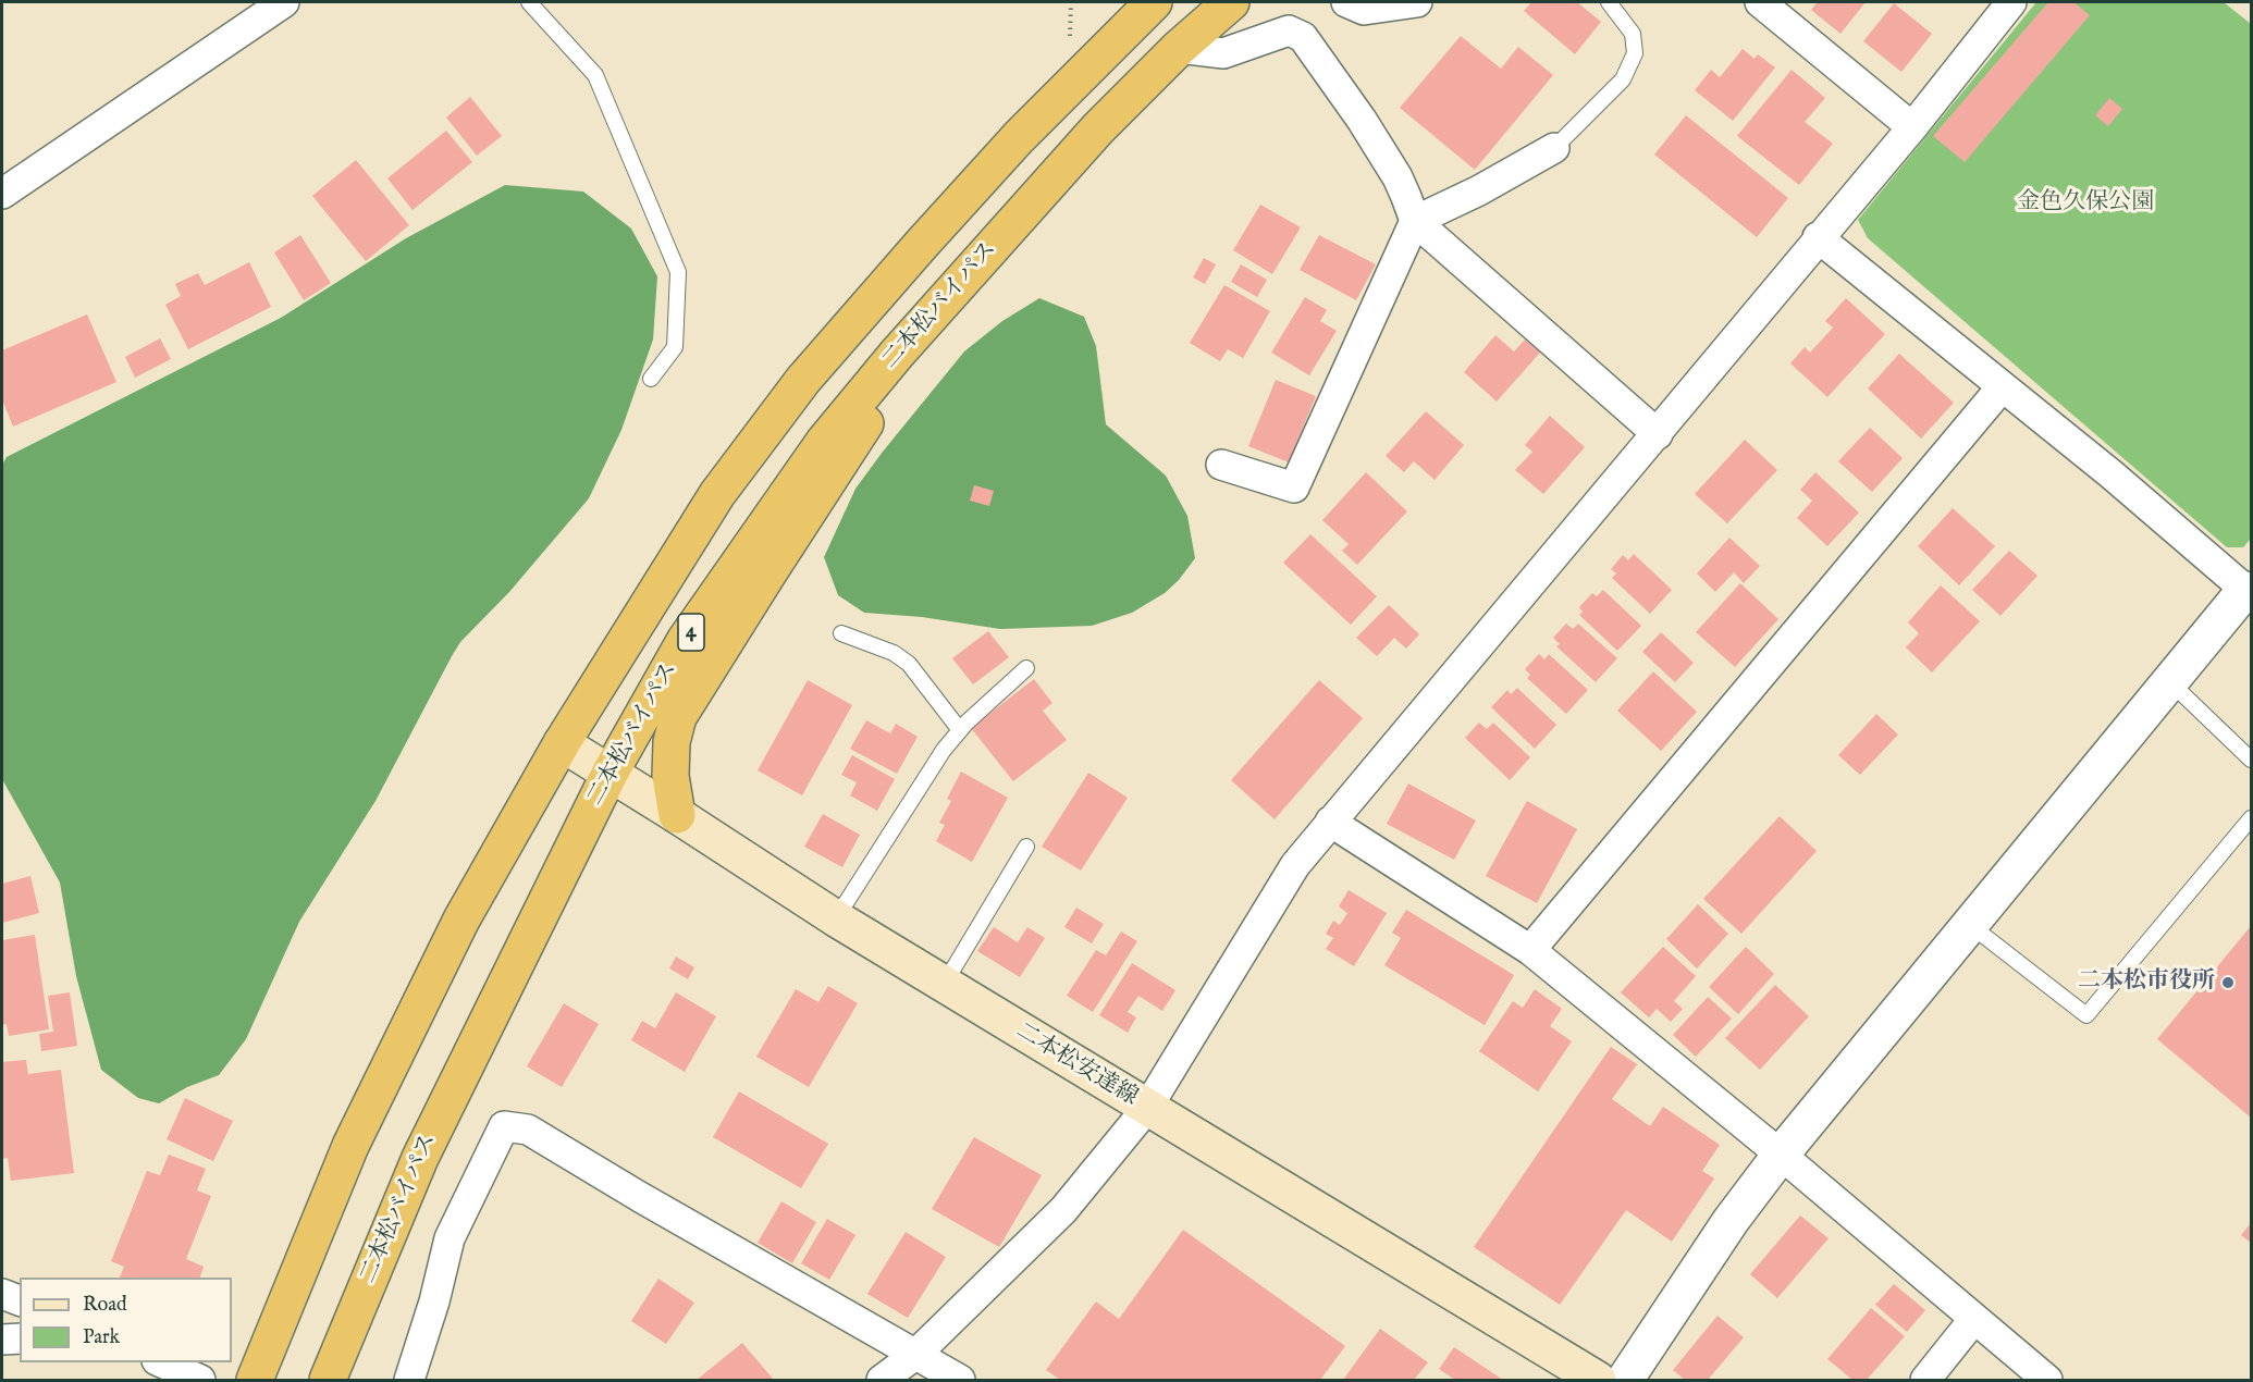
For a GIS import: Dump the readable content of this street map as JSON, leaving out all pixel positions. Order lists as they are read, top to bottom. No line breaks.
{"streets":{"highway":["二本松バイパス","4"],"main road":["二本松安達線"]},"crossings":[["二本松バイパス","二本松安達線"],["4","二本松安達線"]],"parks":["金色久保公園"],"places":["二本松市役所"],"legend":["Road","Park"]}
